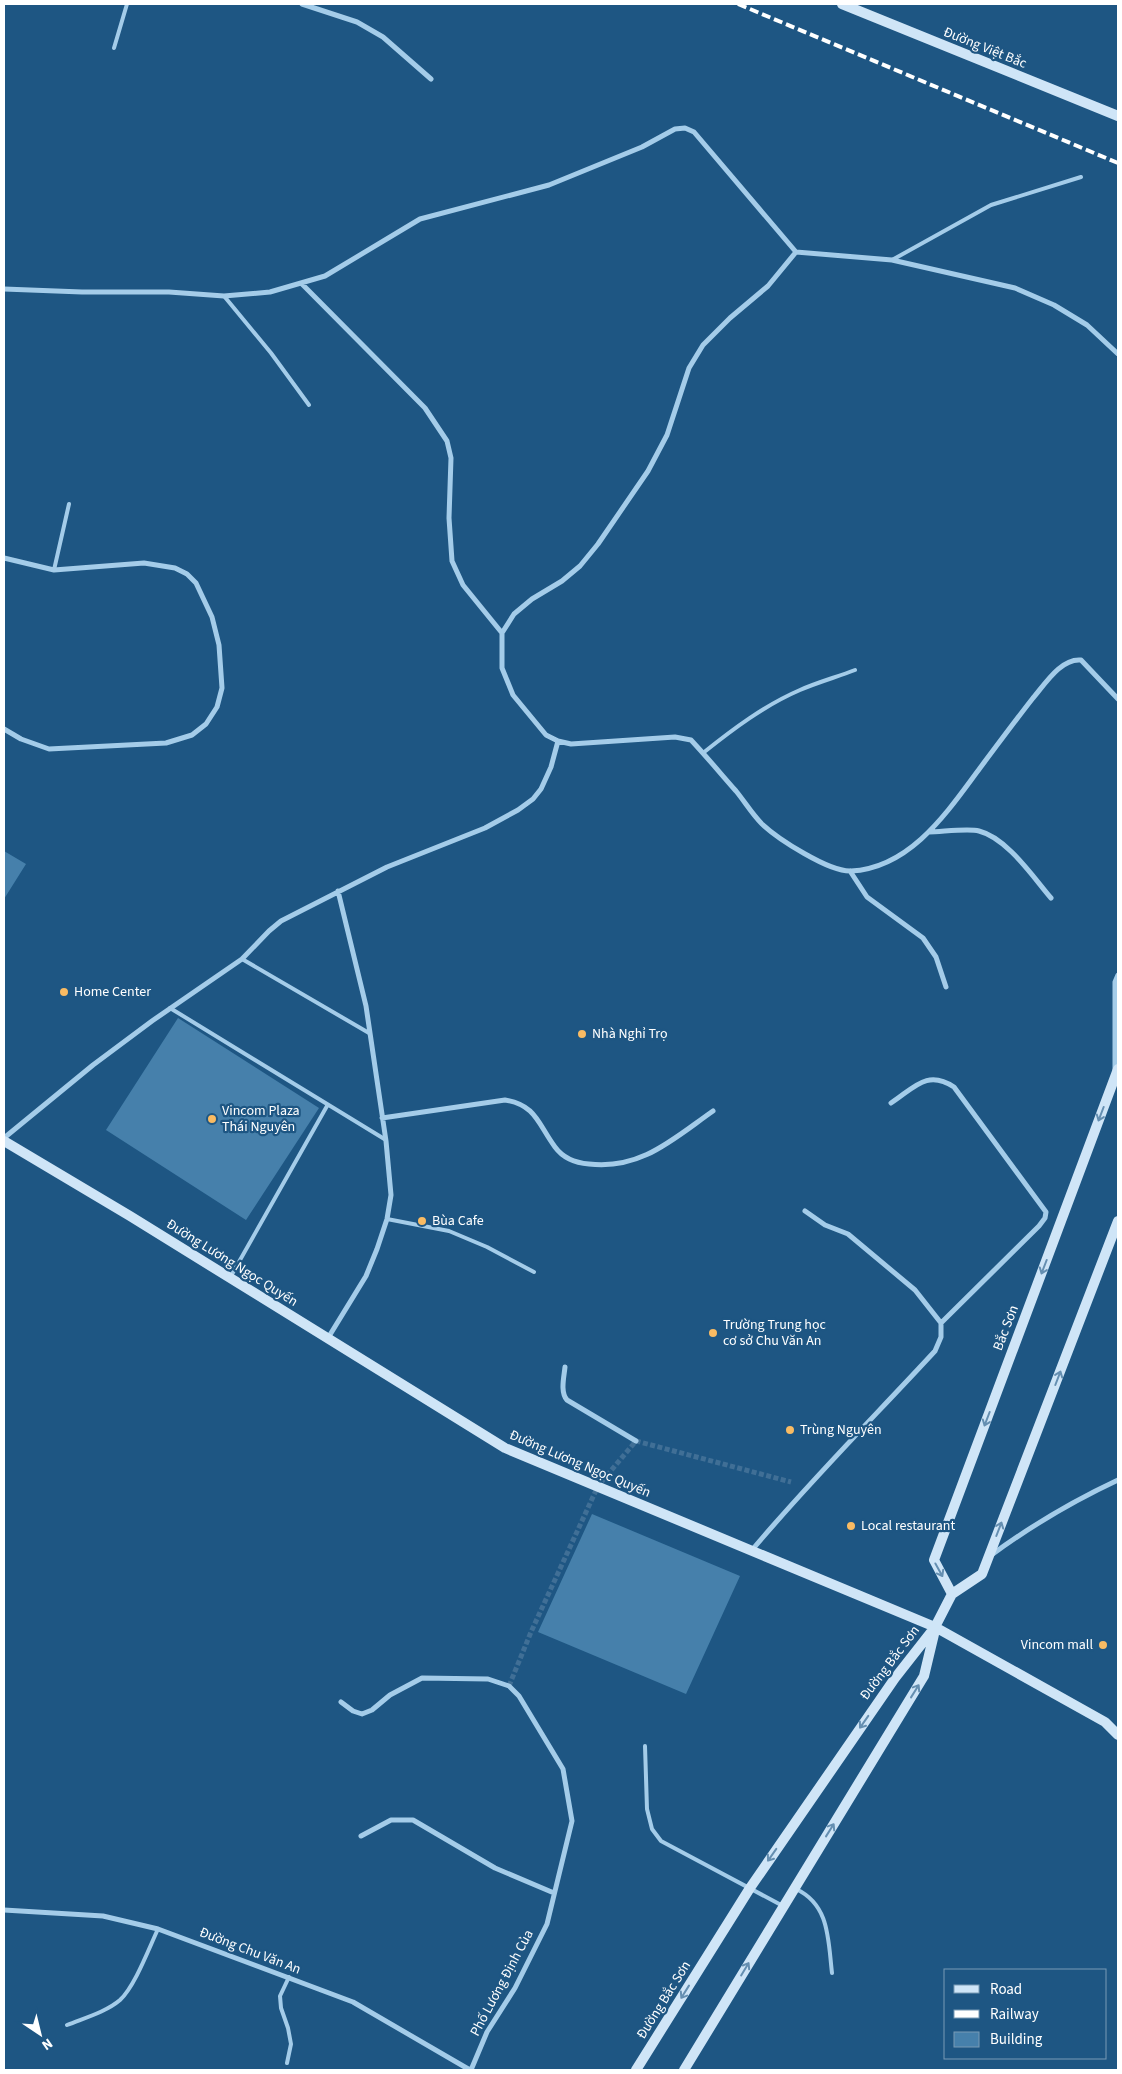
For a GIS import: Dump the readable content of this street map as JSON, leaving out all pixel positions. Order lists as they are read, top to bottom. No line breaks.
{"streets":{"main road":["Đường Việt Bắc","Đường Lương Ngọc Quyến","Bắc Sơn","Đường Bắc Sơn"],"street":["Đường Chu Văn An","Phố Lương Định Của"]},"crossings":[["Đường Lương Ngọc Quyến","Đường Bắc Sơn"],["Đường Chu Văn An","Phố Lương Định Của"]],"places":["Home Center","Nhà Nghỉ Trọ","Vincom Plaza Thái Nguyên","Bùa Cafe","Trường Trung học cơ sở Chu Văn An","Trùng Nguyên","Local restaurant","Vincom mall"],"legend":["Road","Railway","Building"],"north":"bottom right"}
